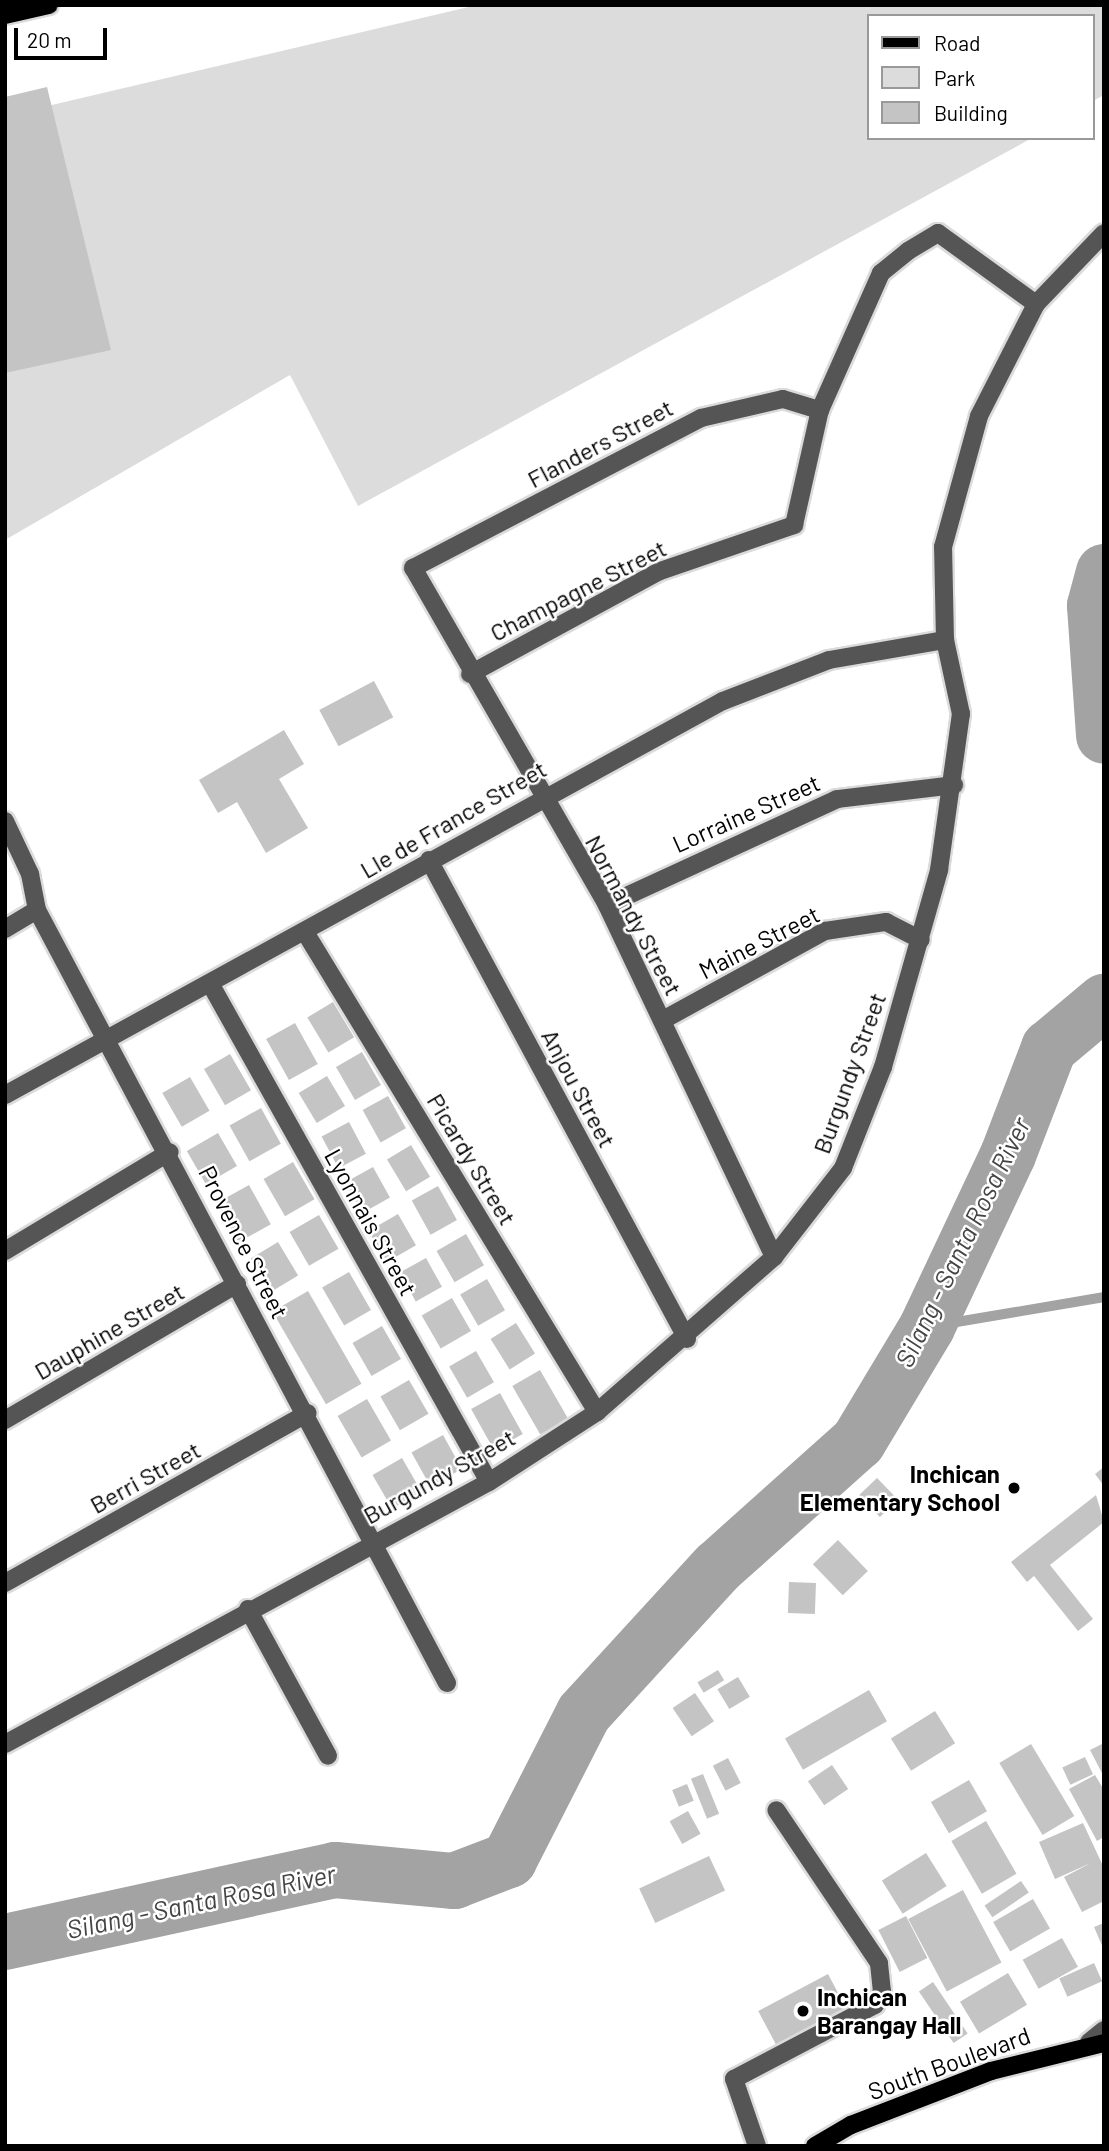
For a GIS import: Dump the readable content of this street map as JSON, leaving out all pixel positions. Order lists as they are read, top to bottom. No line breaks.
{"streets":{"main road":["South Boulevard"],"street":["Flanders Street","Champagne Street","Lorraine Street","Lle de France Street","Normandy Street","Maine Street","Burgundy Street","Anjou Street","Picardy Street","Lyonnais Street","Provence Street","Dauphine Street","Berri Street"]},"crossings":[["Flanders Street","Champagne Street"],["Flanders Street","Normandy Street"],["Champagne Street","Normandy Street"],["Champagne Street","Burgundy Street"],["Lorraine Street","Normandy Street"],["Lorraine Street","Burgundy Street"],["Lle de France Street","Normandy Street"],["Lle de France Street","Burgundy Street"],["Lle de France Street","Anjou Street"],["Lle de France Street","Picardy Street"],["Lle de France Street","Lyonnais Street"],["Lle de France Street","Provence Street"],["Normandy Street","Maine Street"],["Normandy Street","Burgundy Street"],["Maine Street","Burgundy Street"],["Burgundy Street","Anjou Street"],["Burgundy Street","Picardy Street"],["Burgundy Street","Lyonnais Street"],["Burgundy Street","Provence Street"],["Provence Street","Dauphine Street"],["Provence Street","Berri Street"]],"water":["Silang - Santa Rosa River"],"places":["Inchican Elementary School","Inchican Barangay Hall"],"legend":["Road","Park","Building"],"scale_bar":"20 m"}
